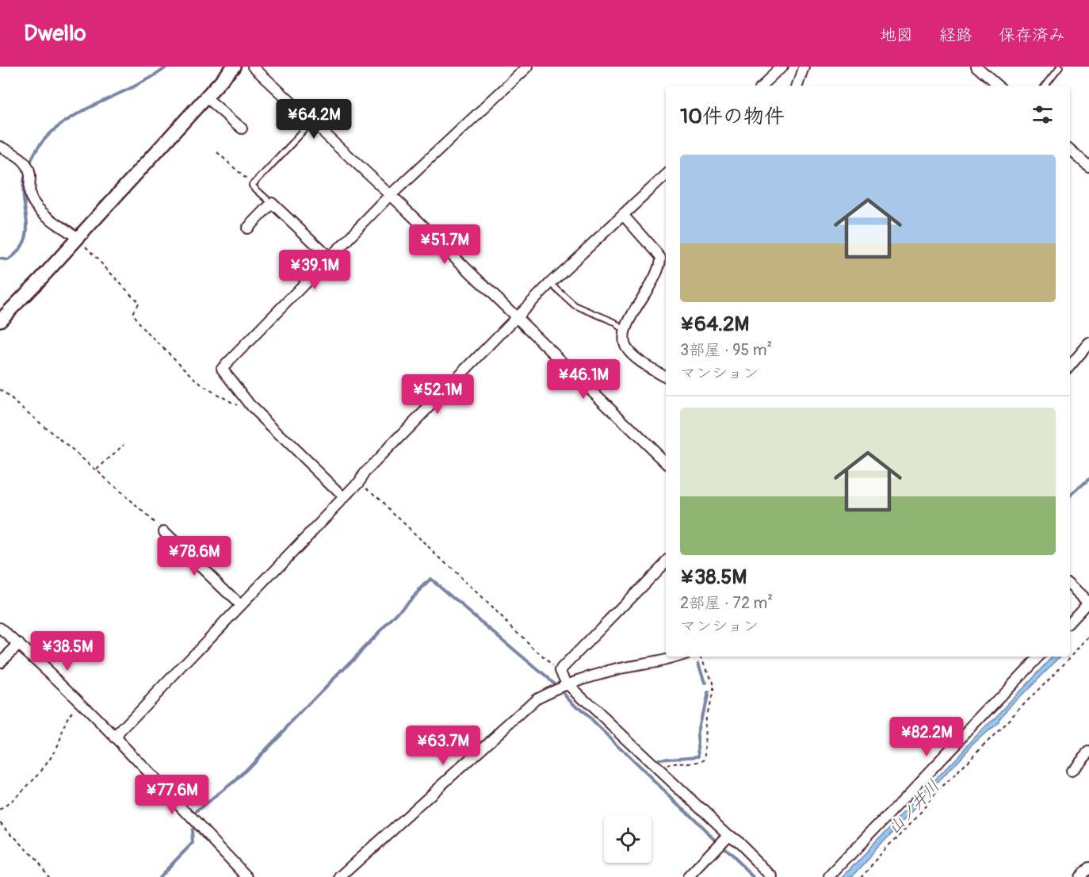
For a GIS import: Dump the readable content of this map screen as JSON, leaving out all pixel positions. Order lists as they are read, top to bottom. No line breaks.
{"water":["山ノ井川"],"page":{"header":"Dwello","nav":["地図","経路","保存済み"],"heading":"10件の物件","price":["¥64.2M","¥51.7M","¥39.1M","¥46.1M","¥52.1M","¥78.6M","¥38.5M","¥82.2M","¥63.7M","¥77.6M"],"list":[{"name":"¥64.2M","note":"3部屋 · 95 m² · マンション"},{"name":"¥38.5M","note":"2部屋 · 72 m² · マンション"}]}}
